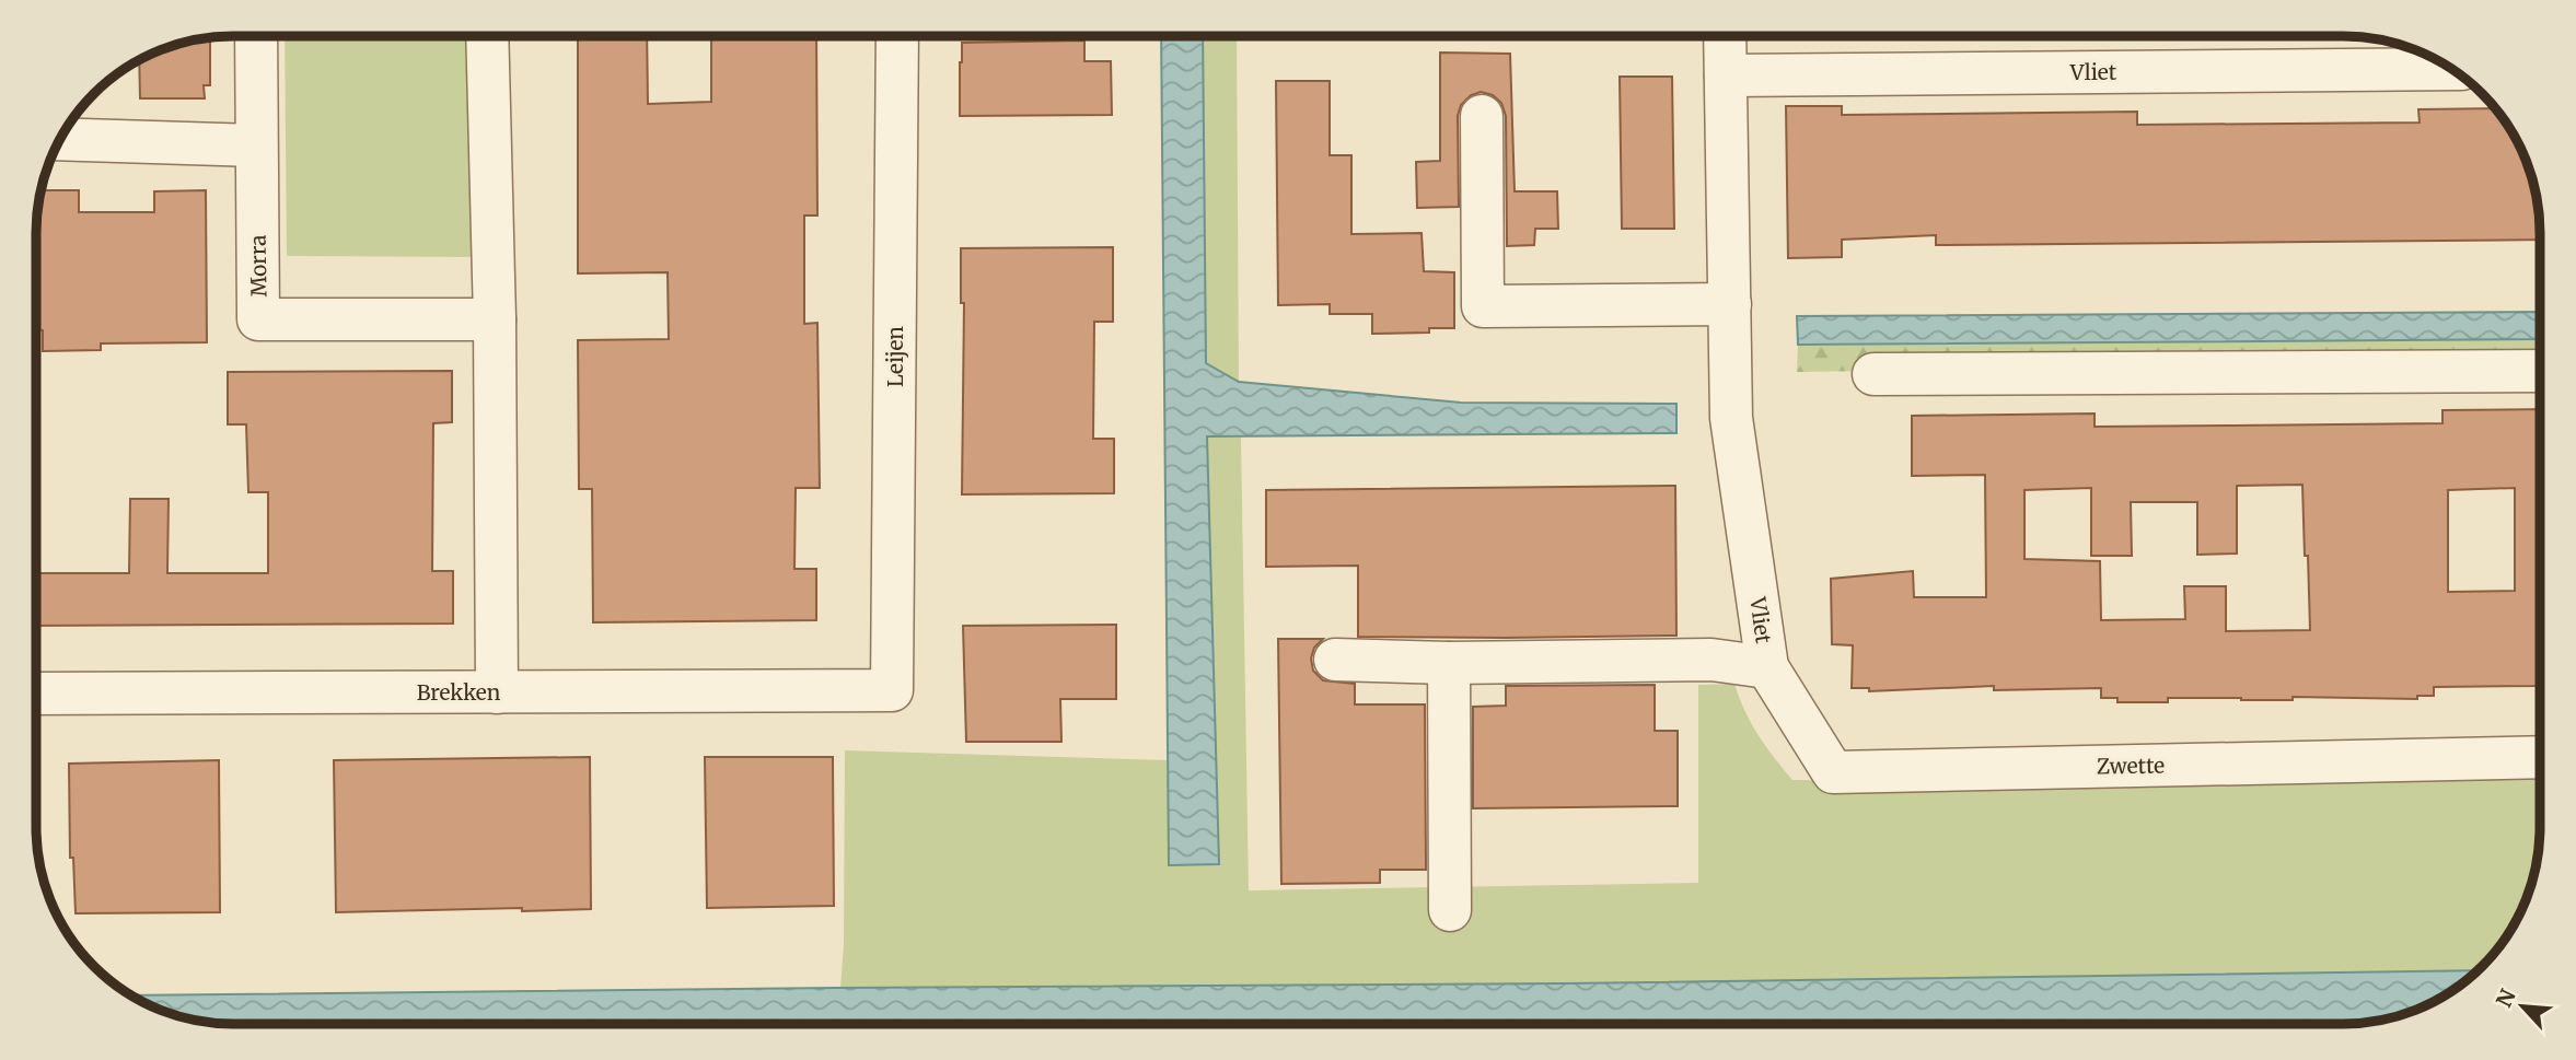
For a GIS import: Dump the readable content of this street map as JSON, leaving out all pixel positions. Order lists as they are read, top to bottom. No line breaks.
{"streets":{"street":["Vliet","Morra","Leijen","Brekken","Zwette"]},"crossings":[["Vliet","Zwette"],["Leijen","Brekken"]],"north":"top left"}
